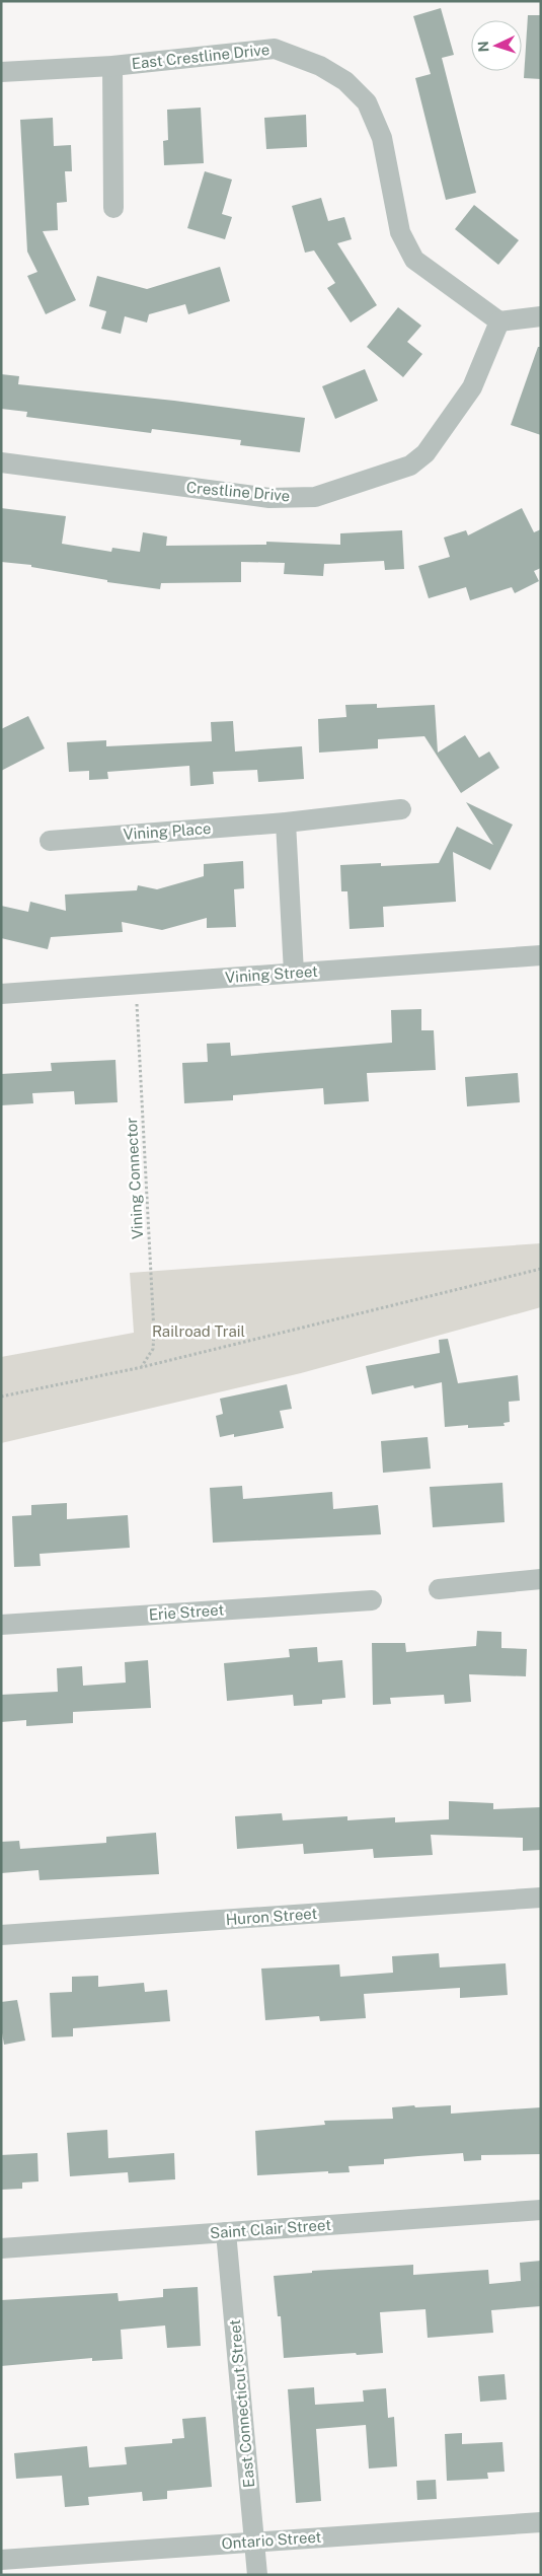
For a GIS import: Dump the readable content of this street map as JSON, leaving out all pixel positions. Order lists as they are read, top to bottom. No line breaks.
{"streets":{"street":["East Crestline Drive","Crestline Drive","Vining Place","Vining Street","Erie Street","Huron Street","Saint Clair Street","East Connecticut Street","Ontario Street"],"path":["Vining Connector"]},"crossings":[["East Crestline Drive","Crestline Drive"],["Vining Street","Vining Connector"],["Saint Clair Street","East Connecticut Street"],["East Connecticut Street","Ontario Street"]],"parks":["Railroad Trail"],"north":"left"}
